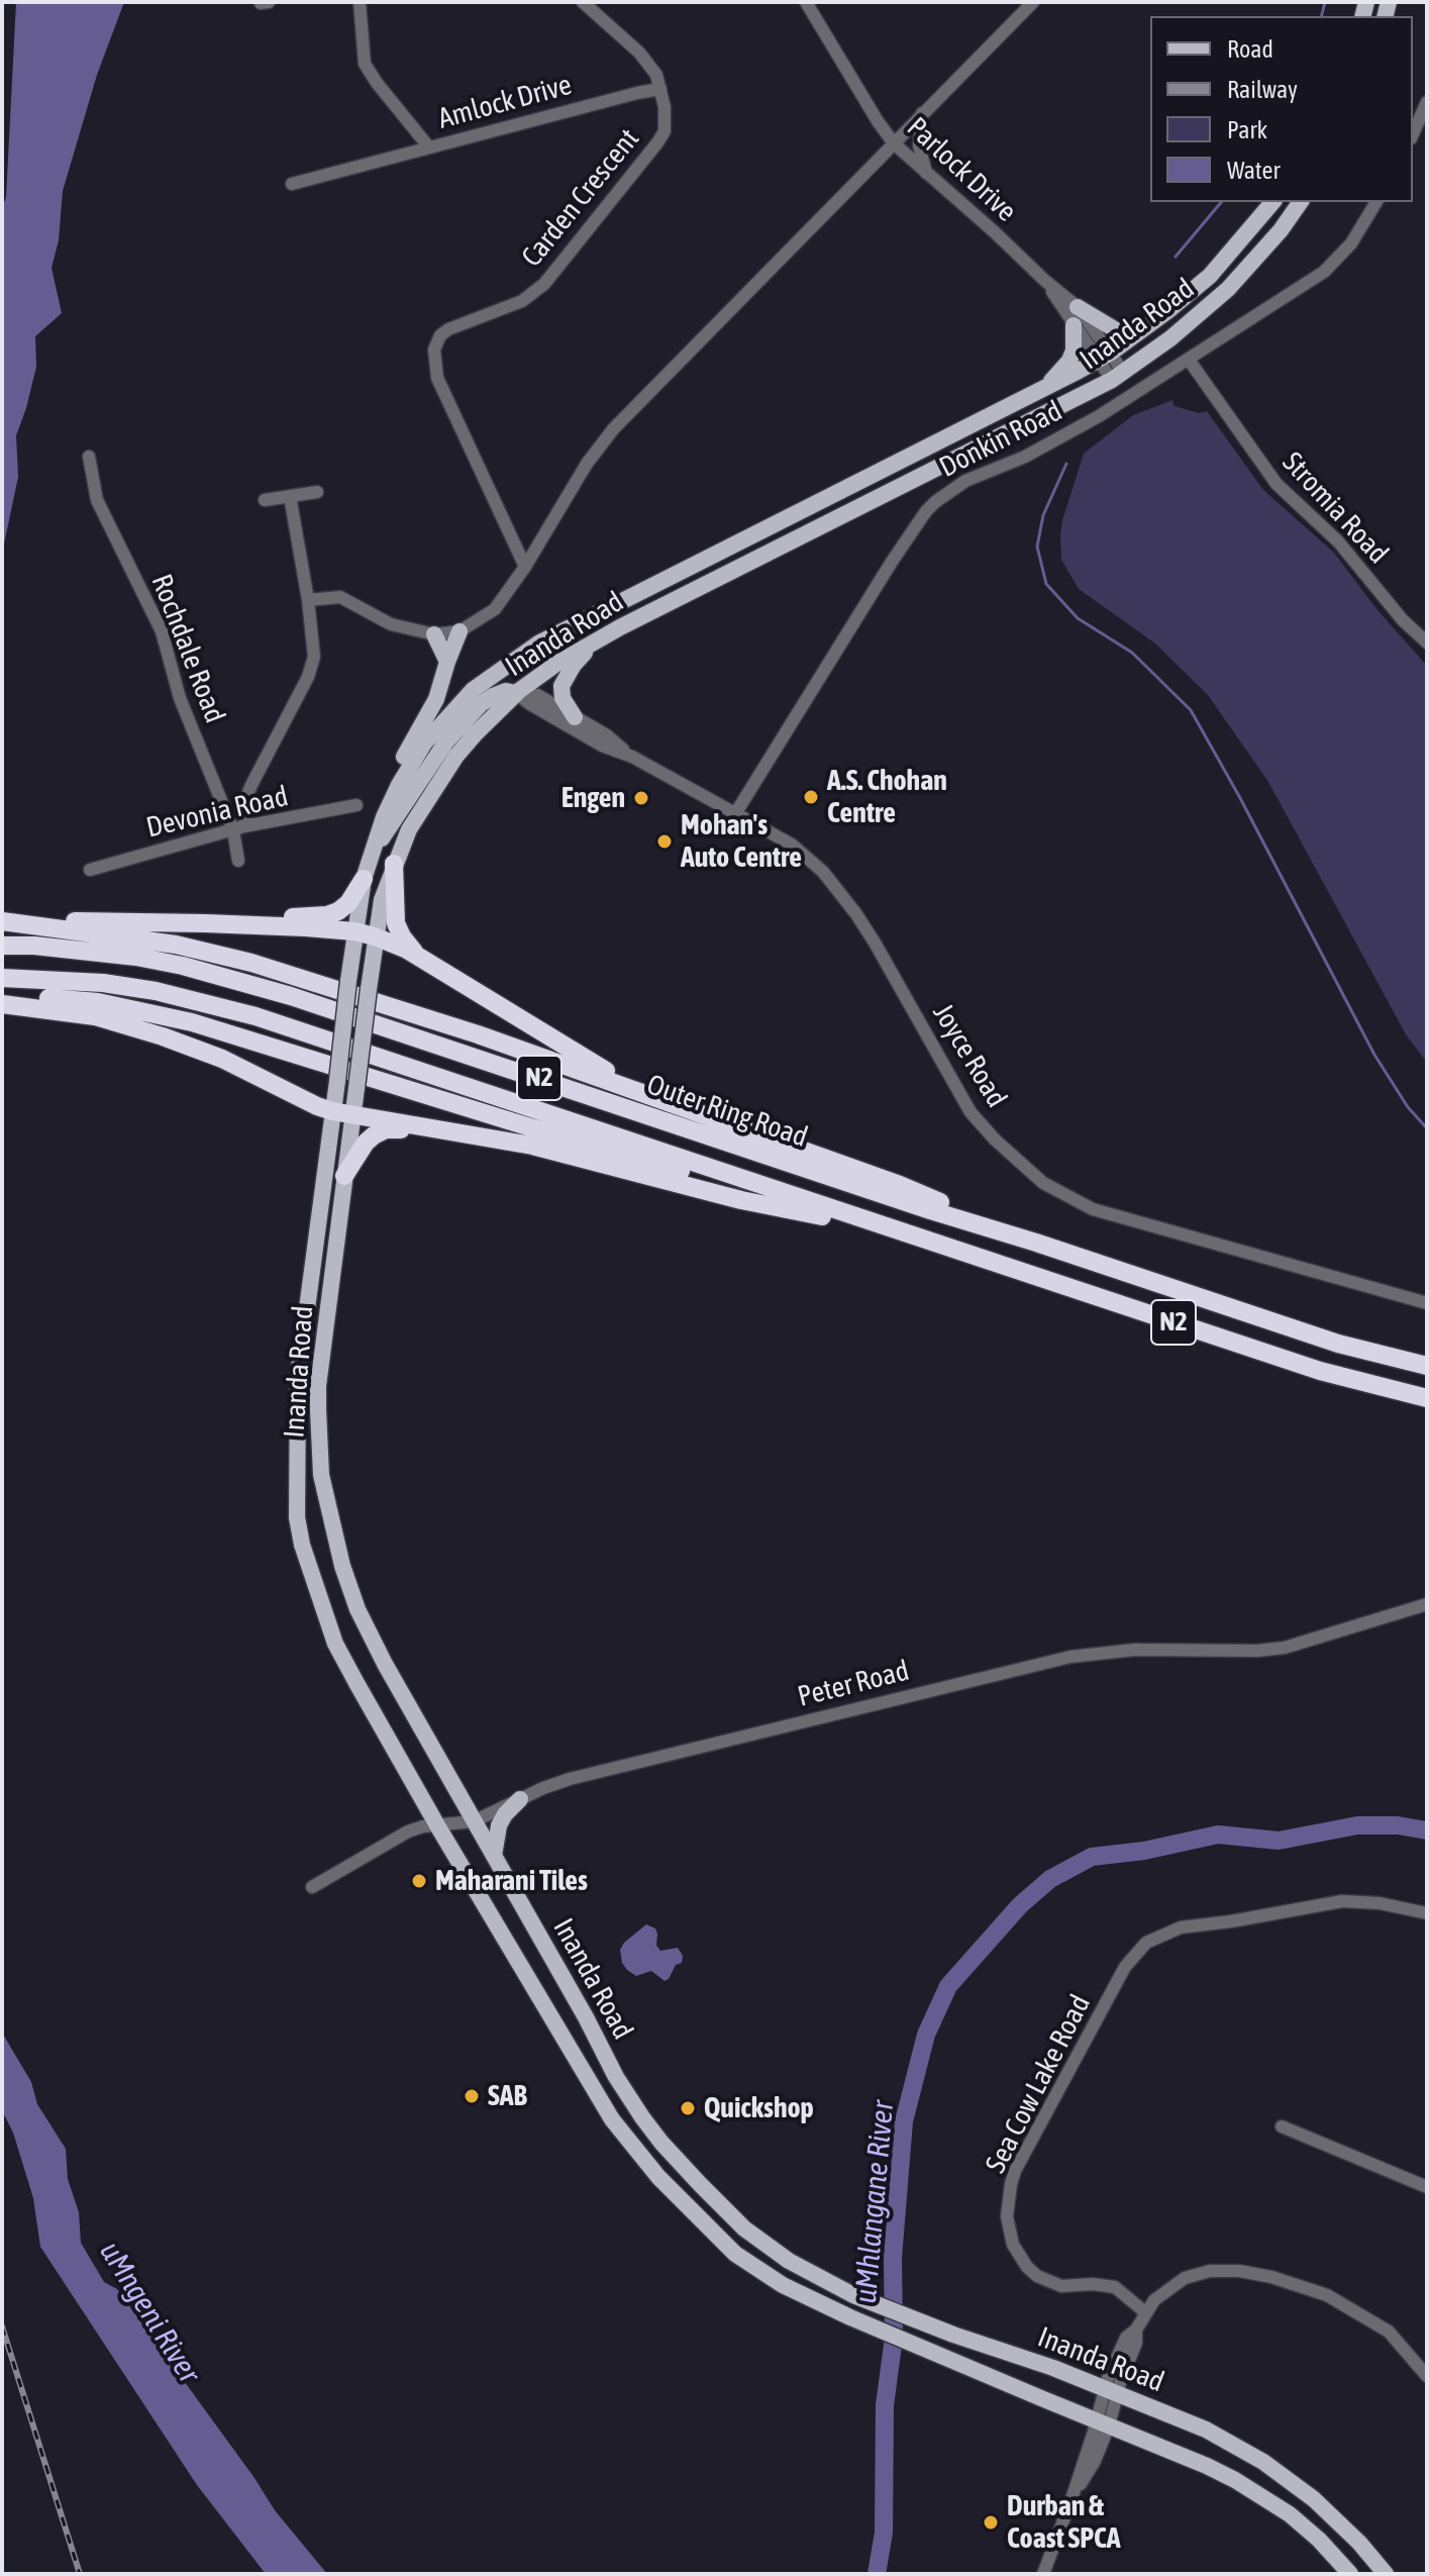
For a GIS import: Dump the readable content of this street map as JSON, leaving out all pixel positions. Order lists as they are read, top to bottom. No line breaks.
{"streets":{"highway":["N2","Outer Ring Road"],"main road":["Inanda Road"],"street":["Amlock Drive","Parlock Drive","Carden Crescent","Donkin Road","Stromia Road","Rochdale Road","Devonia Road","Joyce Road","Peter Road","Sea Cow Lake Road"]},"crossings":[["Amlock Drive","Carden Crescent"],["Parlock Drive","Inanda Road"],["Inanda Road","Joyce Road"],["Inanda Road","Peter Road"],["Donkin Road","Stromia Road"],["Donkin Road","Joyce Road"],["Rochdale Road","Devonia Road"]],"water":["uMhlangane River","uMngeni River"],"places":["A.S. Chohan Centre","Engen","Mohan's Auto Centre","Maharani Tiles","SAB","Quickshop","Durban & Coast SPCA"],"legend":["Road","Railway","Park","Water"]}
